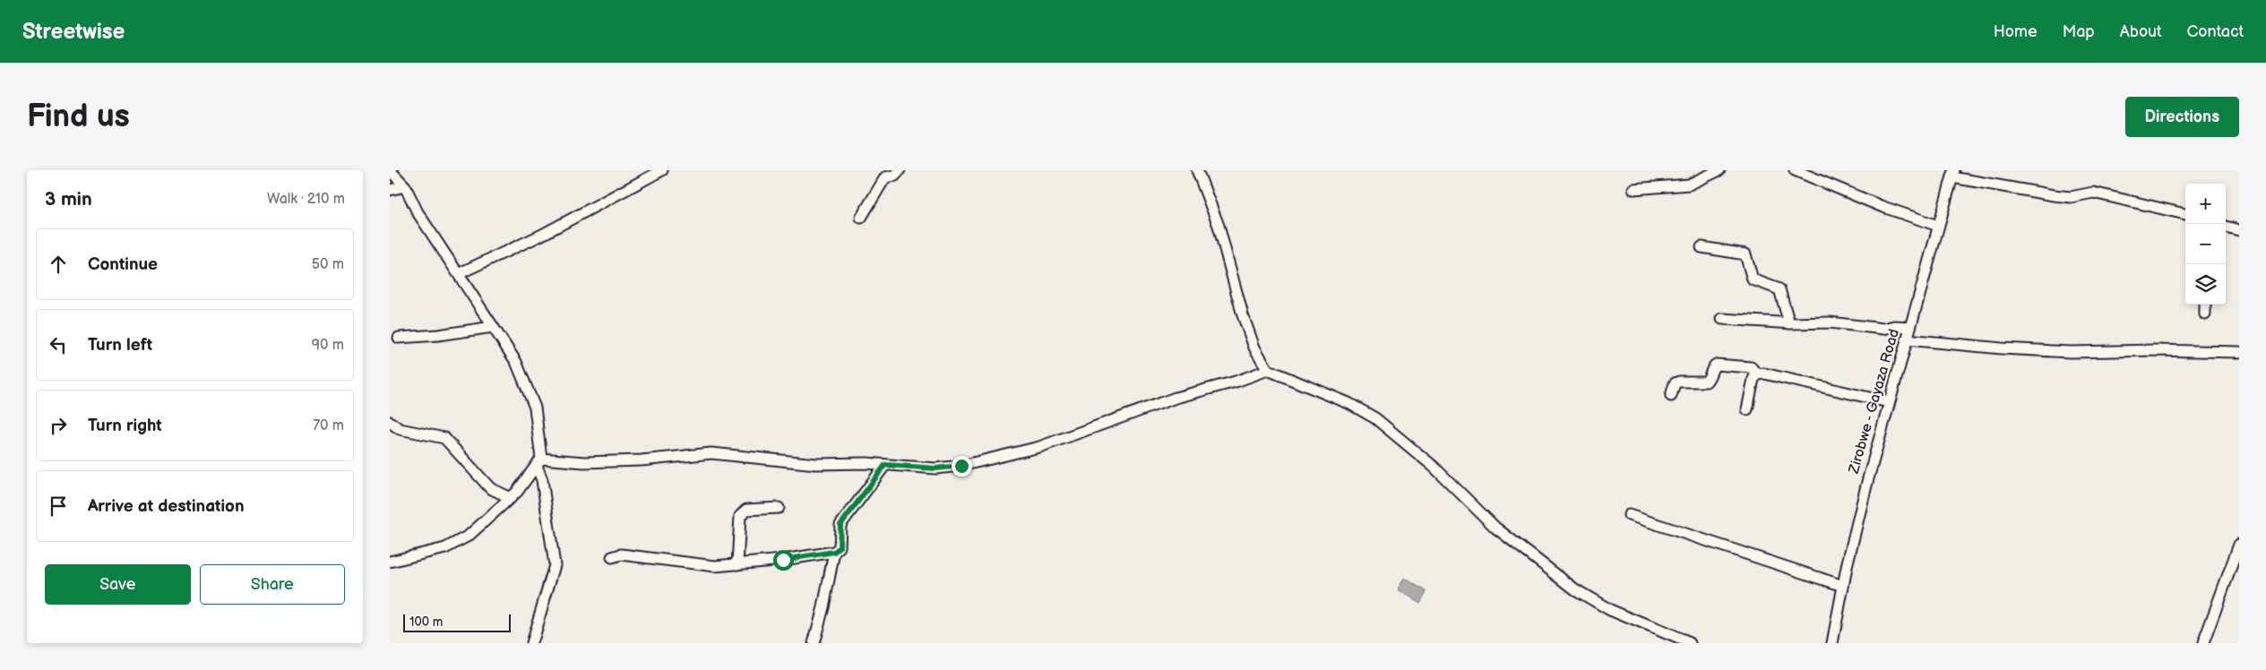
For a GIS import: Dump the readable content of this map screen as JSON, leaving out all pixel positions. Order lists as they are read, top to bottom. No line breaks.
{"streets":{"street":["Zirobwe - Gayaza Road"]},"scale_bar":"100 m","page":{"header":"Streetwise","nav":["Home","Map","About","Contact"],"buttons":["Directions",["Save","Share"]],"title":"Find us","heading":["3 min","Walk · 210 m"],"map_buttons":["+","−"],"list":[["Continue","50 m"],["Turn left","90 m"],["Turn right","70 m"],"Arrive at destination"],"scale":"100 m"}}
